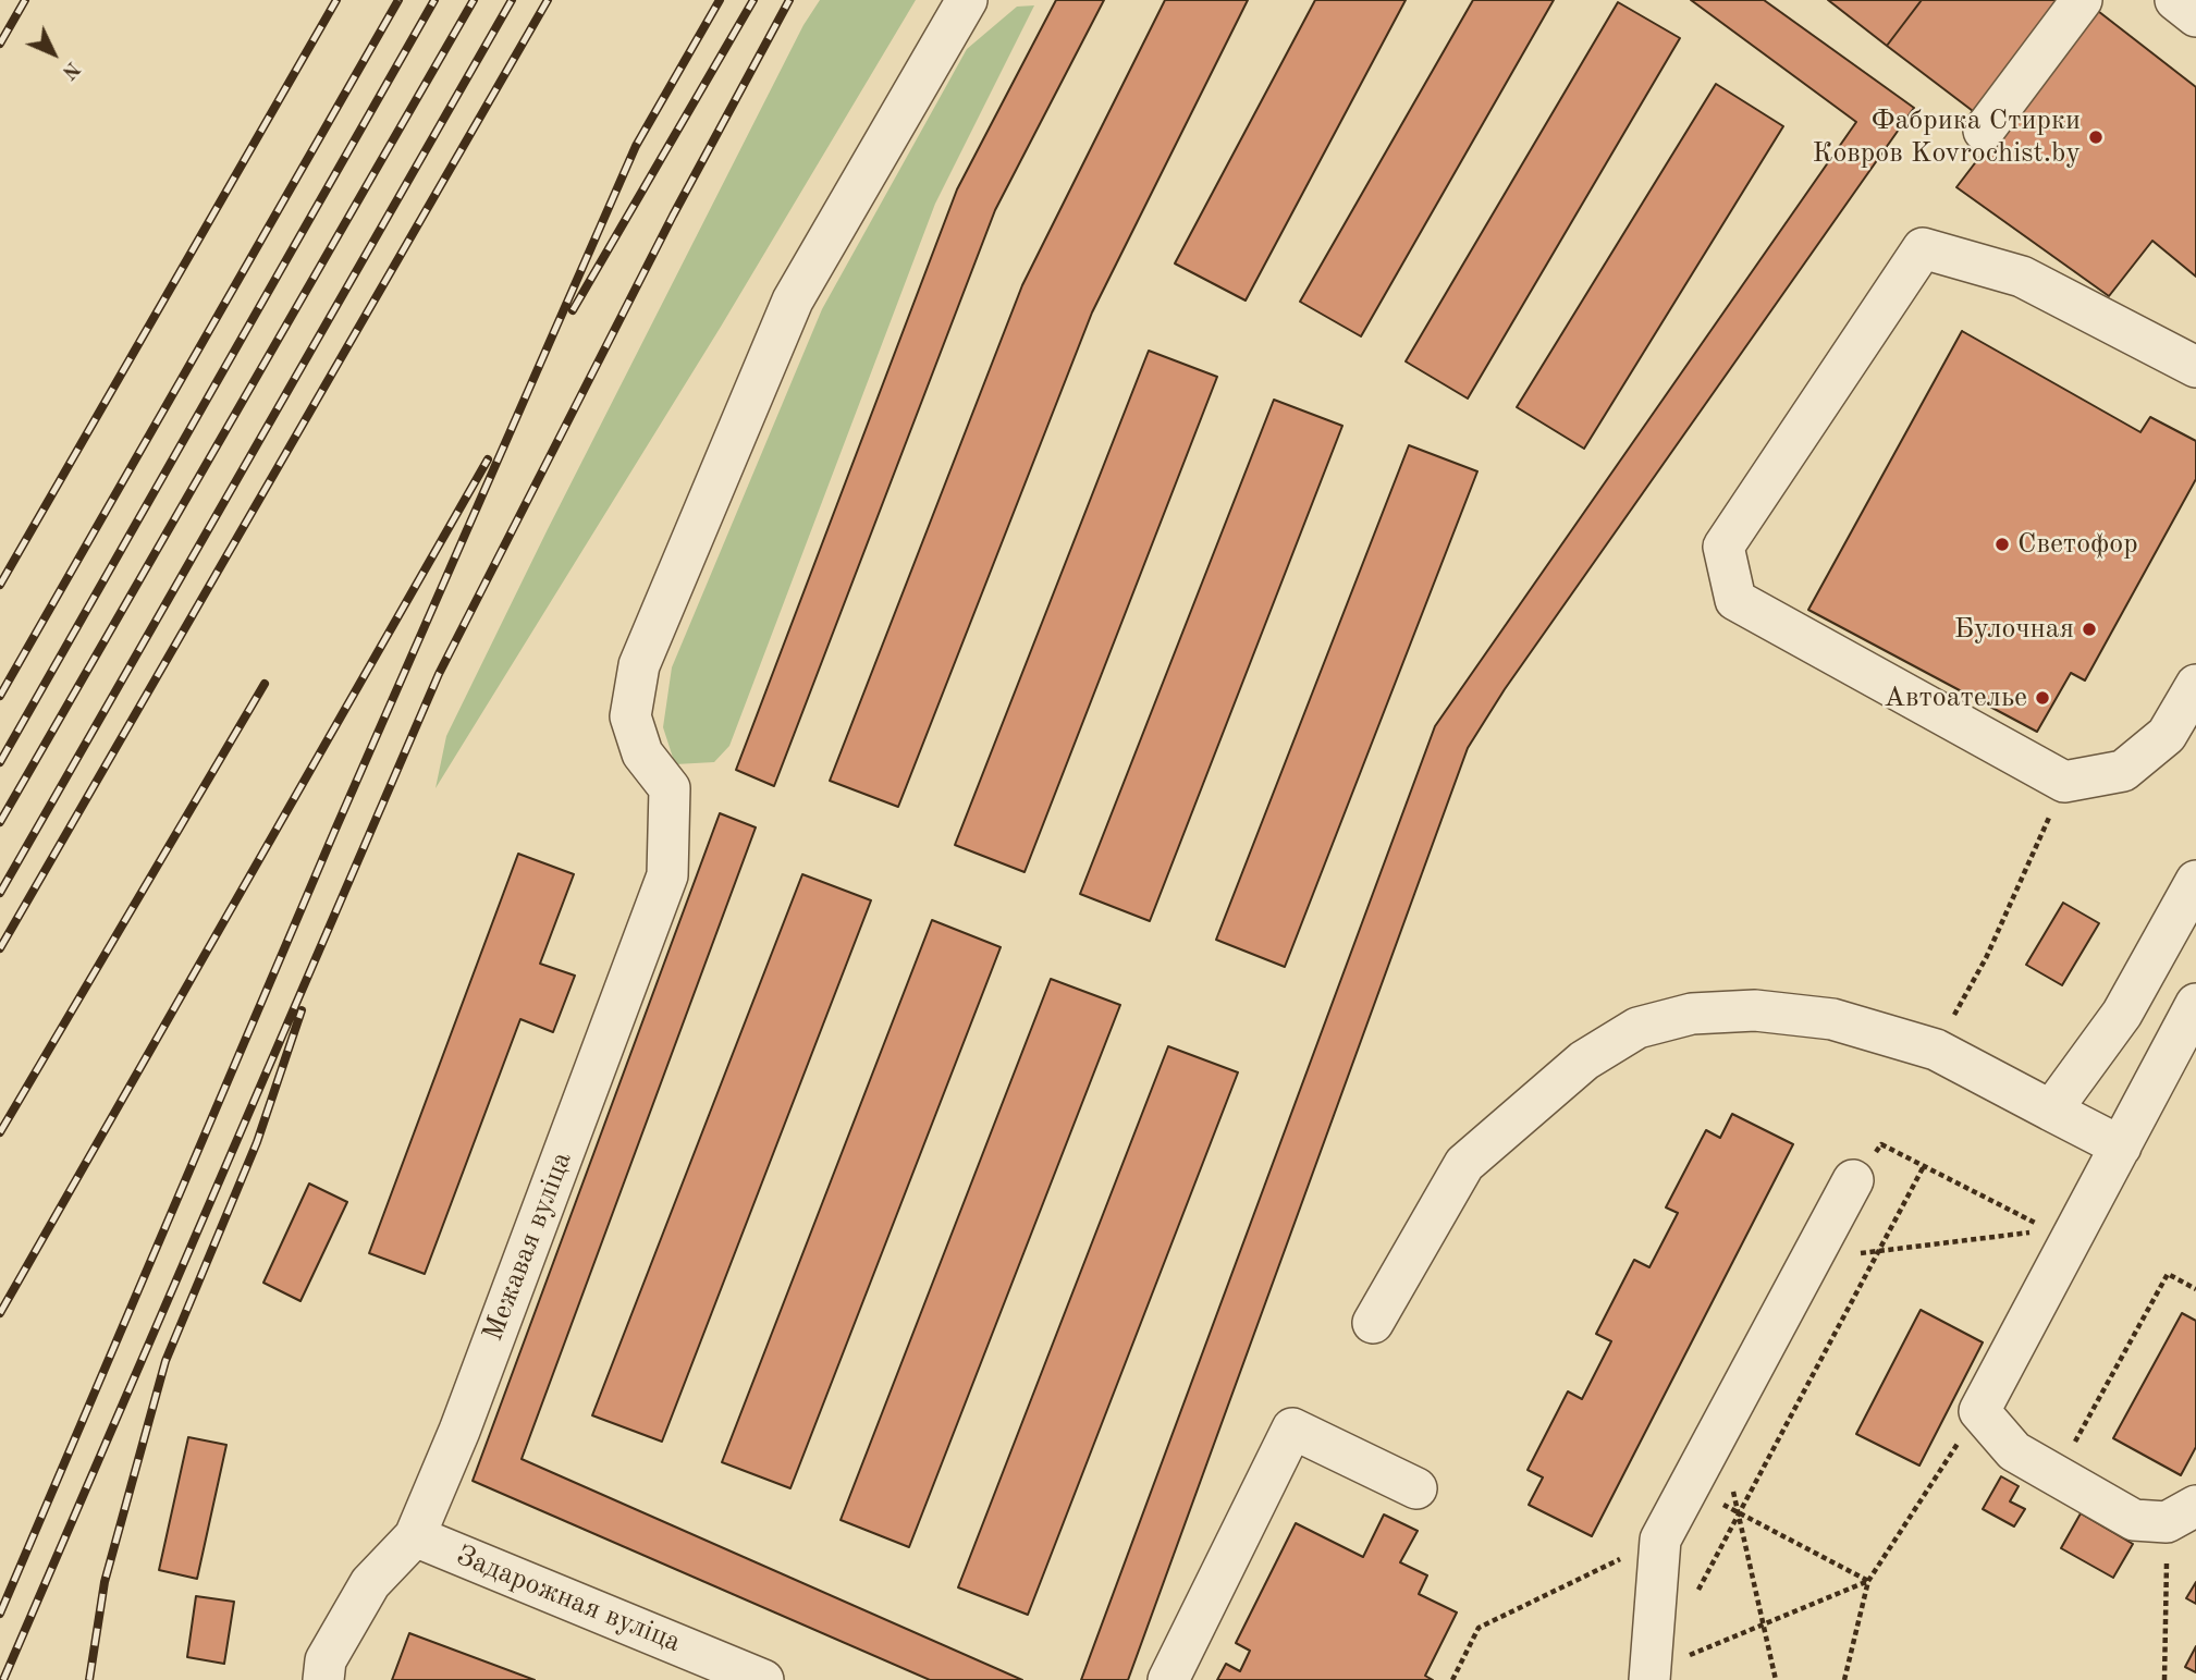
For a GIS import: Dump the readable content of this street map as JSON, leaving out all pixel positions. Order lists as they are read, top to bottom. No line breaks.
{"streets":{"street":["Межавая вуліца","Задарожная вуліца"]},"crossings":[["Межавая вуліца","Задарожная вуліца"]],"places":["Фабрика Стирки Ковров Kovrochist.by","Светофор","Булочная","Автоателье"],"north":"bottom right"}
